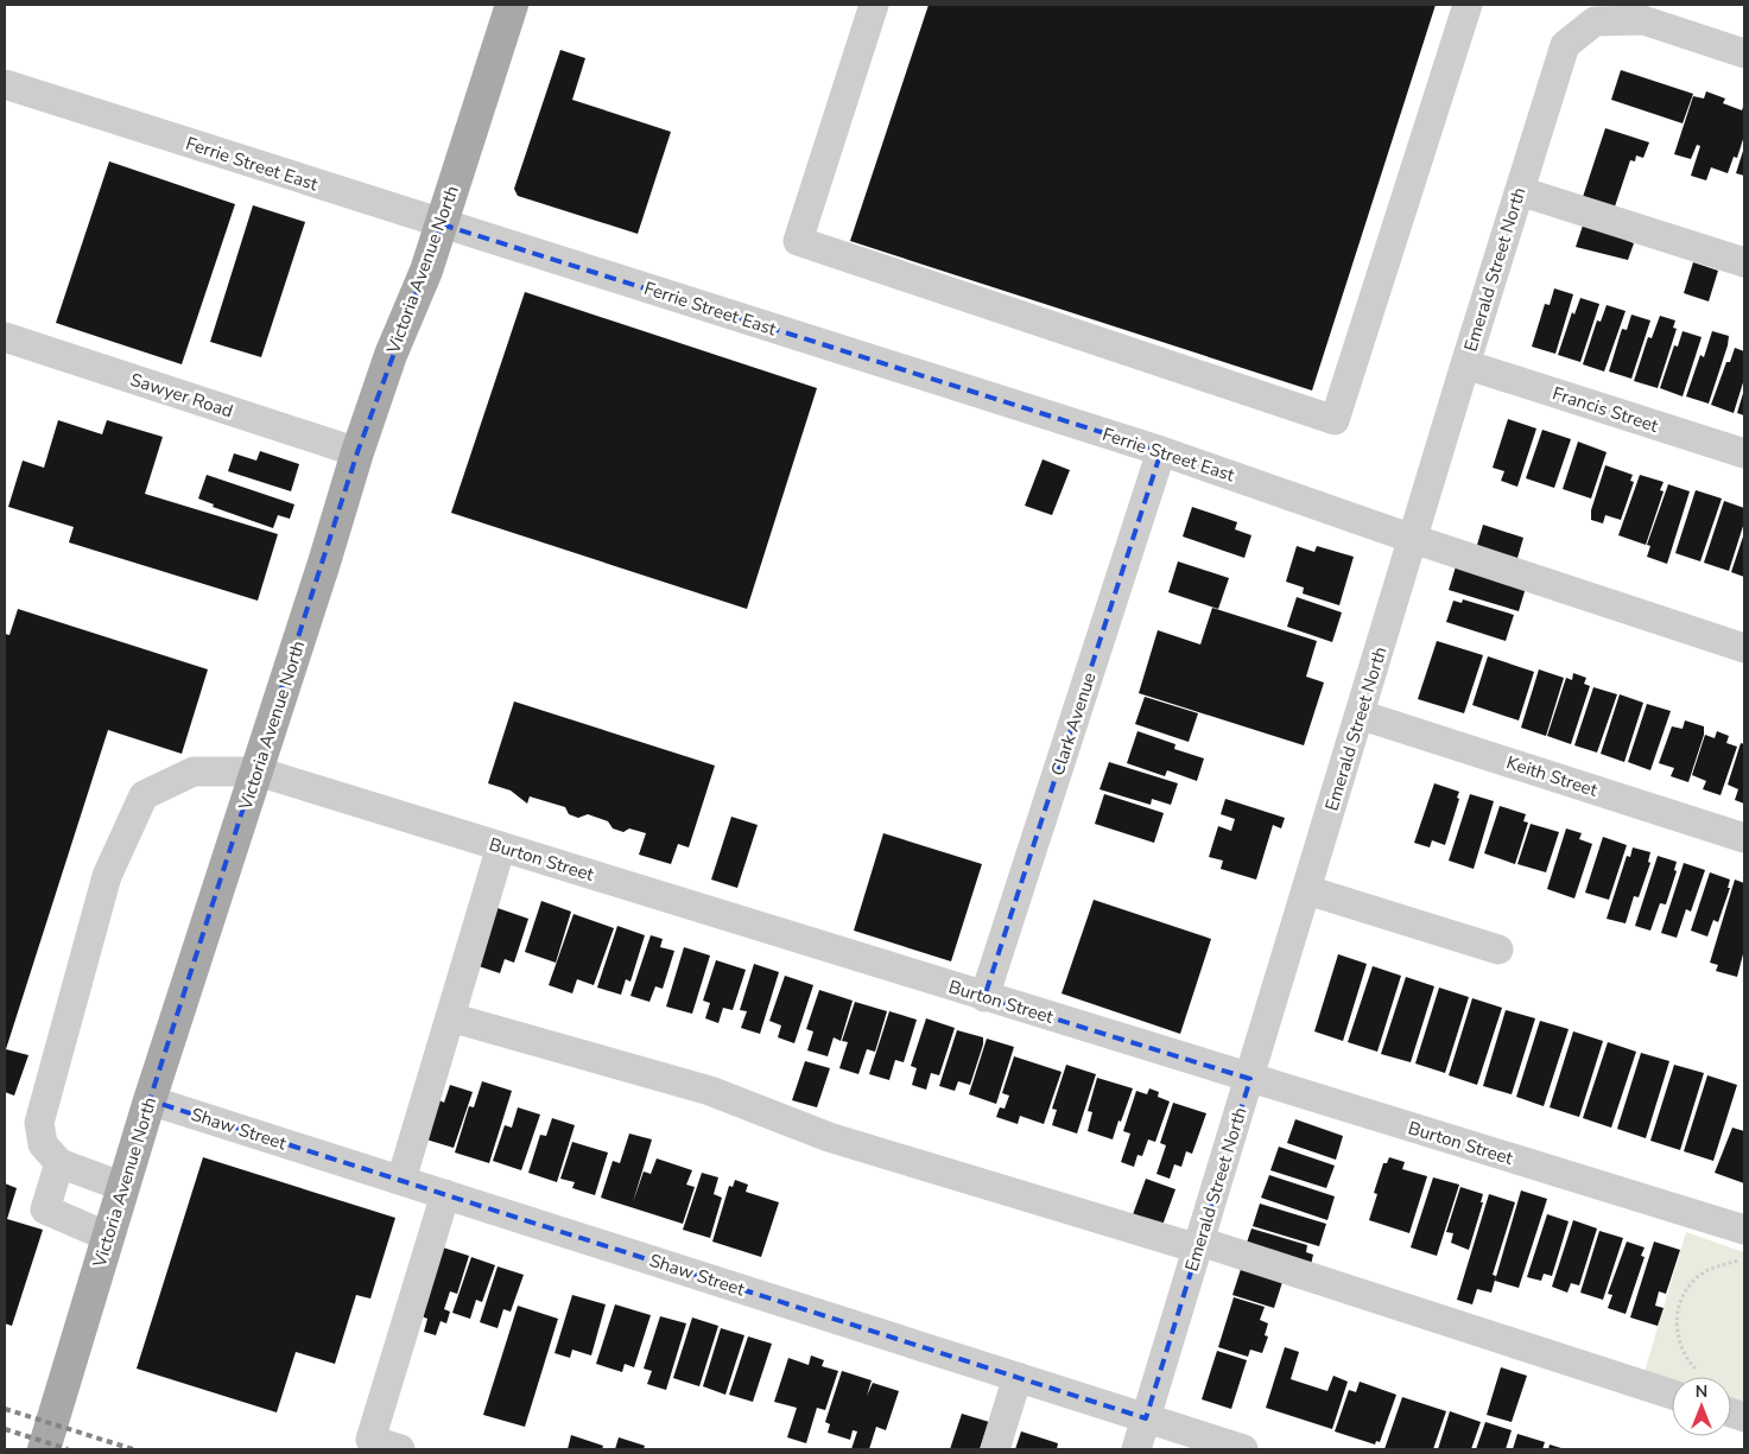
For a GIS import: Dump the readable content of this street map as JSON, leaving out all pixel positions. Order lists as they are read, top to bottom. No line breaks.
{"streets":{"main road":["Victoria Avenue North"],"street":["Ferrie Street East","Emerald Street North","Sawyer Road","Francis Street","Clark Avenue","Keith Street","Burton Street","Shaw Street"]},"crossings":[["Ferrie Street East","Victoria Avenue North"],["Ferrie Street East","Emerald Street North"],["Ferrie Street East","Clark Avenue"],["Victoria Avenue North","Sawyer Road"],["Victoria Avenue North","Burton Street"],["Victoria Avenue North","Shaw Street"],["Emerald Street North","Francis Street"],["Emerald Street North","Keith Street"],["Emerald Street North","Burton Street"],["Emerald Street North","Shaw Street"],["Clark Avenue","Burton Street"]],"north":"top"}
